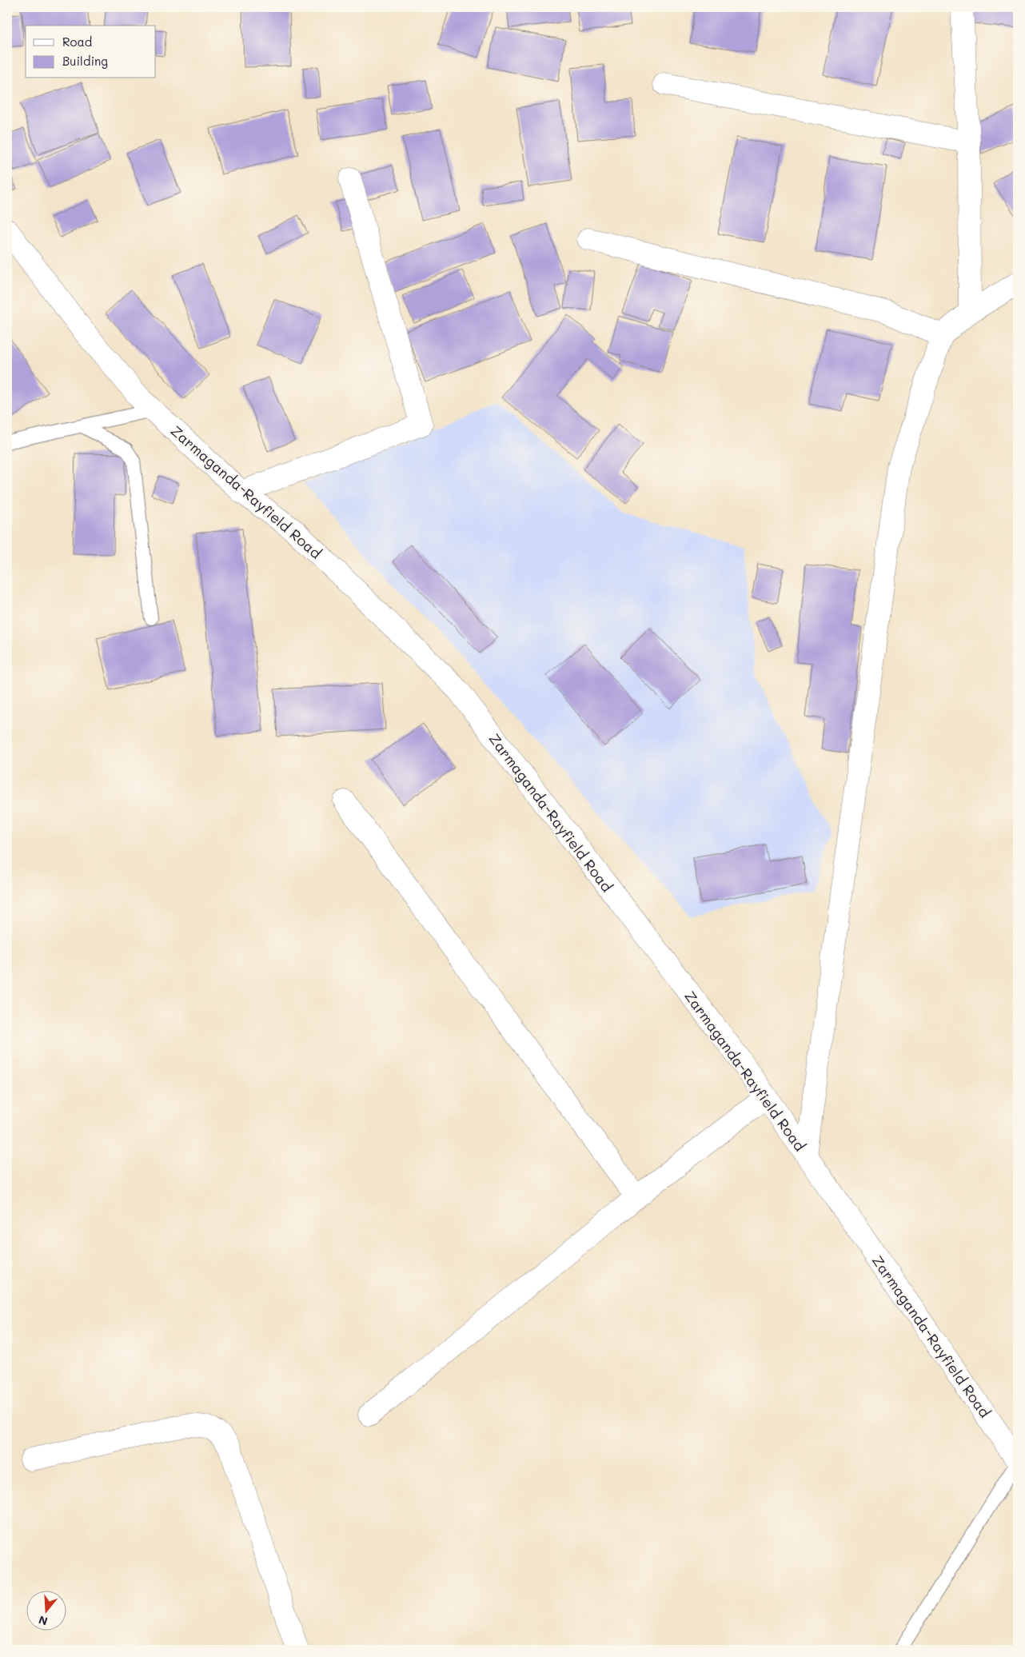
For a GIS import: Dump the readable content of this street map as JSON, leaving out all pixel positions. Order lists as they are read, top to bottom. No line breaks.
{"streets":{"street":["Zarmaganda-Rayfield Road"]},"legend":["Road","Building"],"north":"bottom"}
